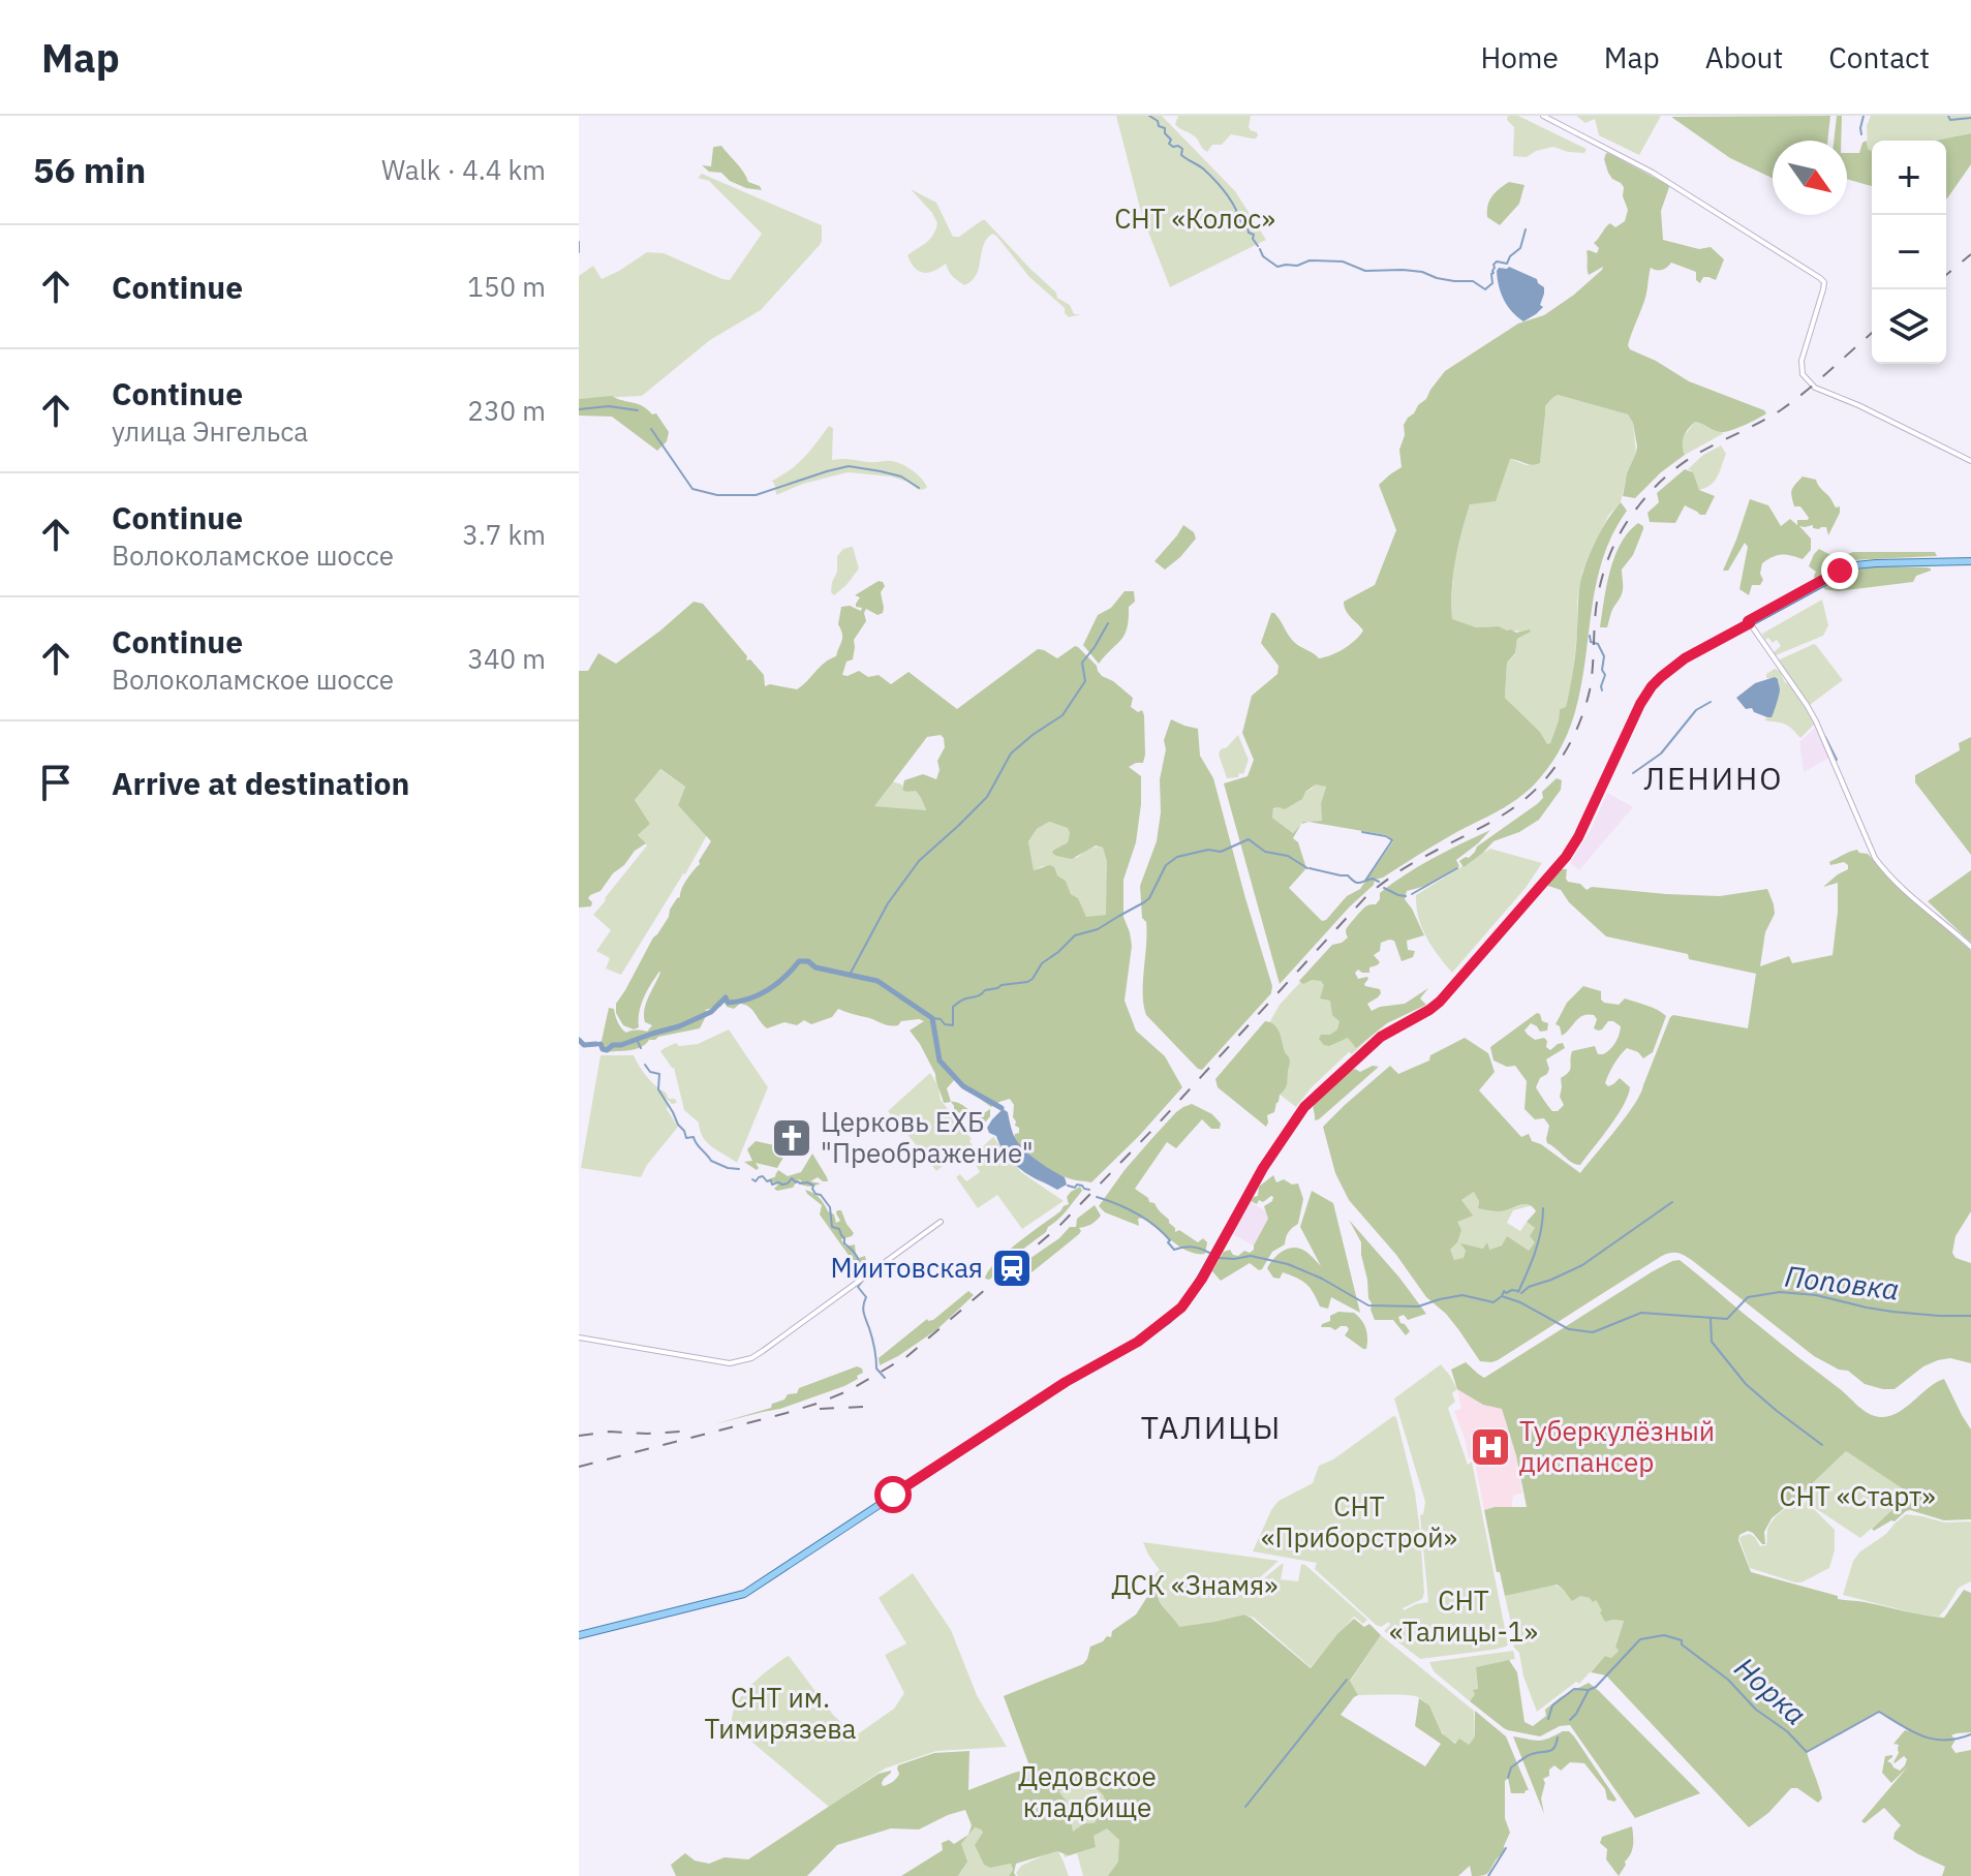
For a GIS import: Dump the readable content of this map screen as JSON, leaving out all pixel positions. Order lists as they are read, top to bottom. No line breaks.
{"districts":["ЛЕНИНО","ТАЛИЦЫ"],"water":["Поповка","Норка"],"parks":["СНТ «Колос»","СНТ «Старт»","СНТ «Приборстрой»","ДСК «Знамя»","СНТ «Талицы-1»","СНТ им. Тимирязева","Дедовское кладбище"],"places":{"church":["Церковь ЕХБ \"Преображение\""],"station":["Миитовская"],"hospital":["Туберкулёзный диспансер"]},"north":"bottom right","page":{"header":"Map","nav":["Home","Map","About","Contact"],"heading":["56 min","Walk · 4.4 km"],"map_buttons":["+","−"],"list":[["Continue","150 m"],["Continue","улица Энгельса","230 m"],["Continue","Волоколамское шоссе","3.7 km"],["Continue","Волоколамское шоссе","340 m"],"Arrive at destination"]}}
